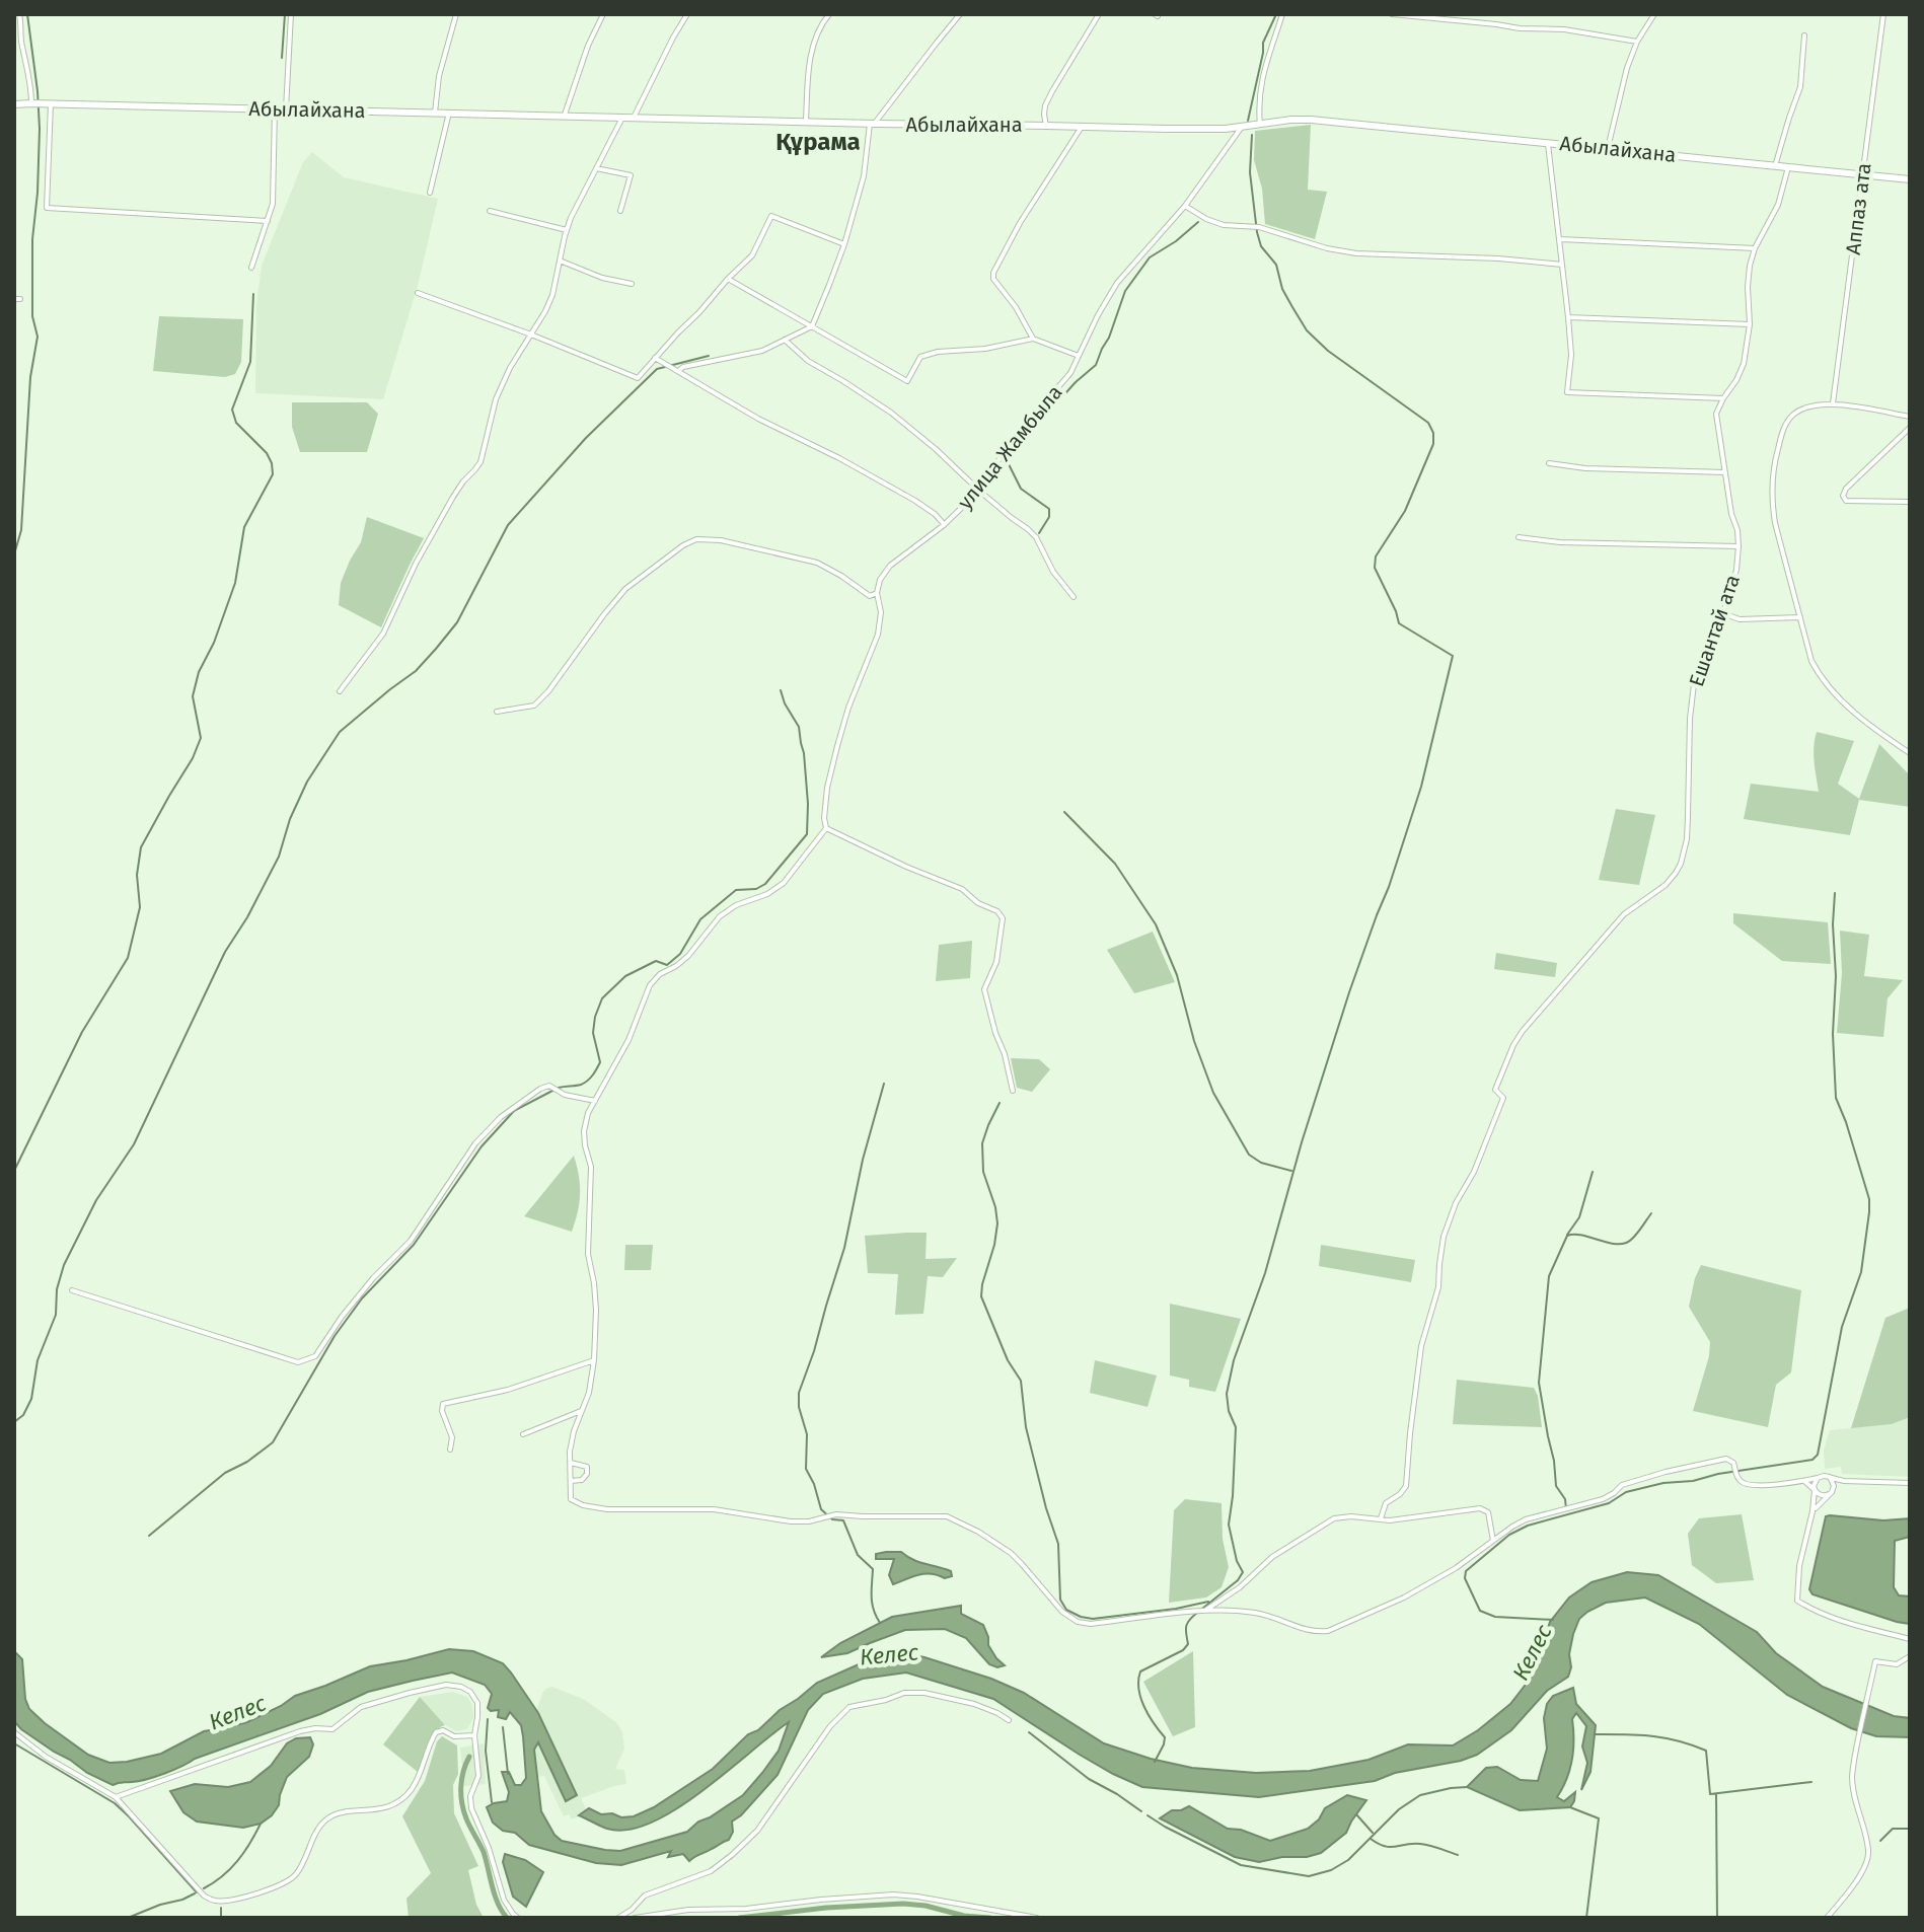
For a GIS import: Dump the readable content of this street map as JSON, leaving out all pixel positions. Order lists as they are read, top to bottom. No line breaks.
{"streets":{"main road":["Абылайхана"],"street":["Аппаз ата","улица Жамбыла","Ешантай ата"]},"crossings":[["Абылайхана","Аппаз ата"],["Абылайхана","улица Жамбыла"],["Абылайхана","Ешантай ата"]],"districts":["Құрама"],"water":["Келес"]}
